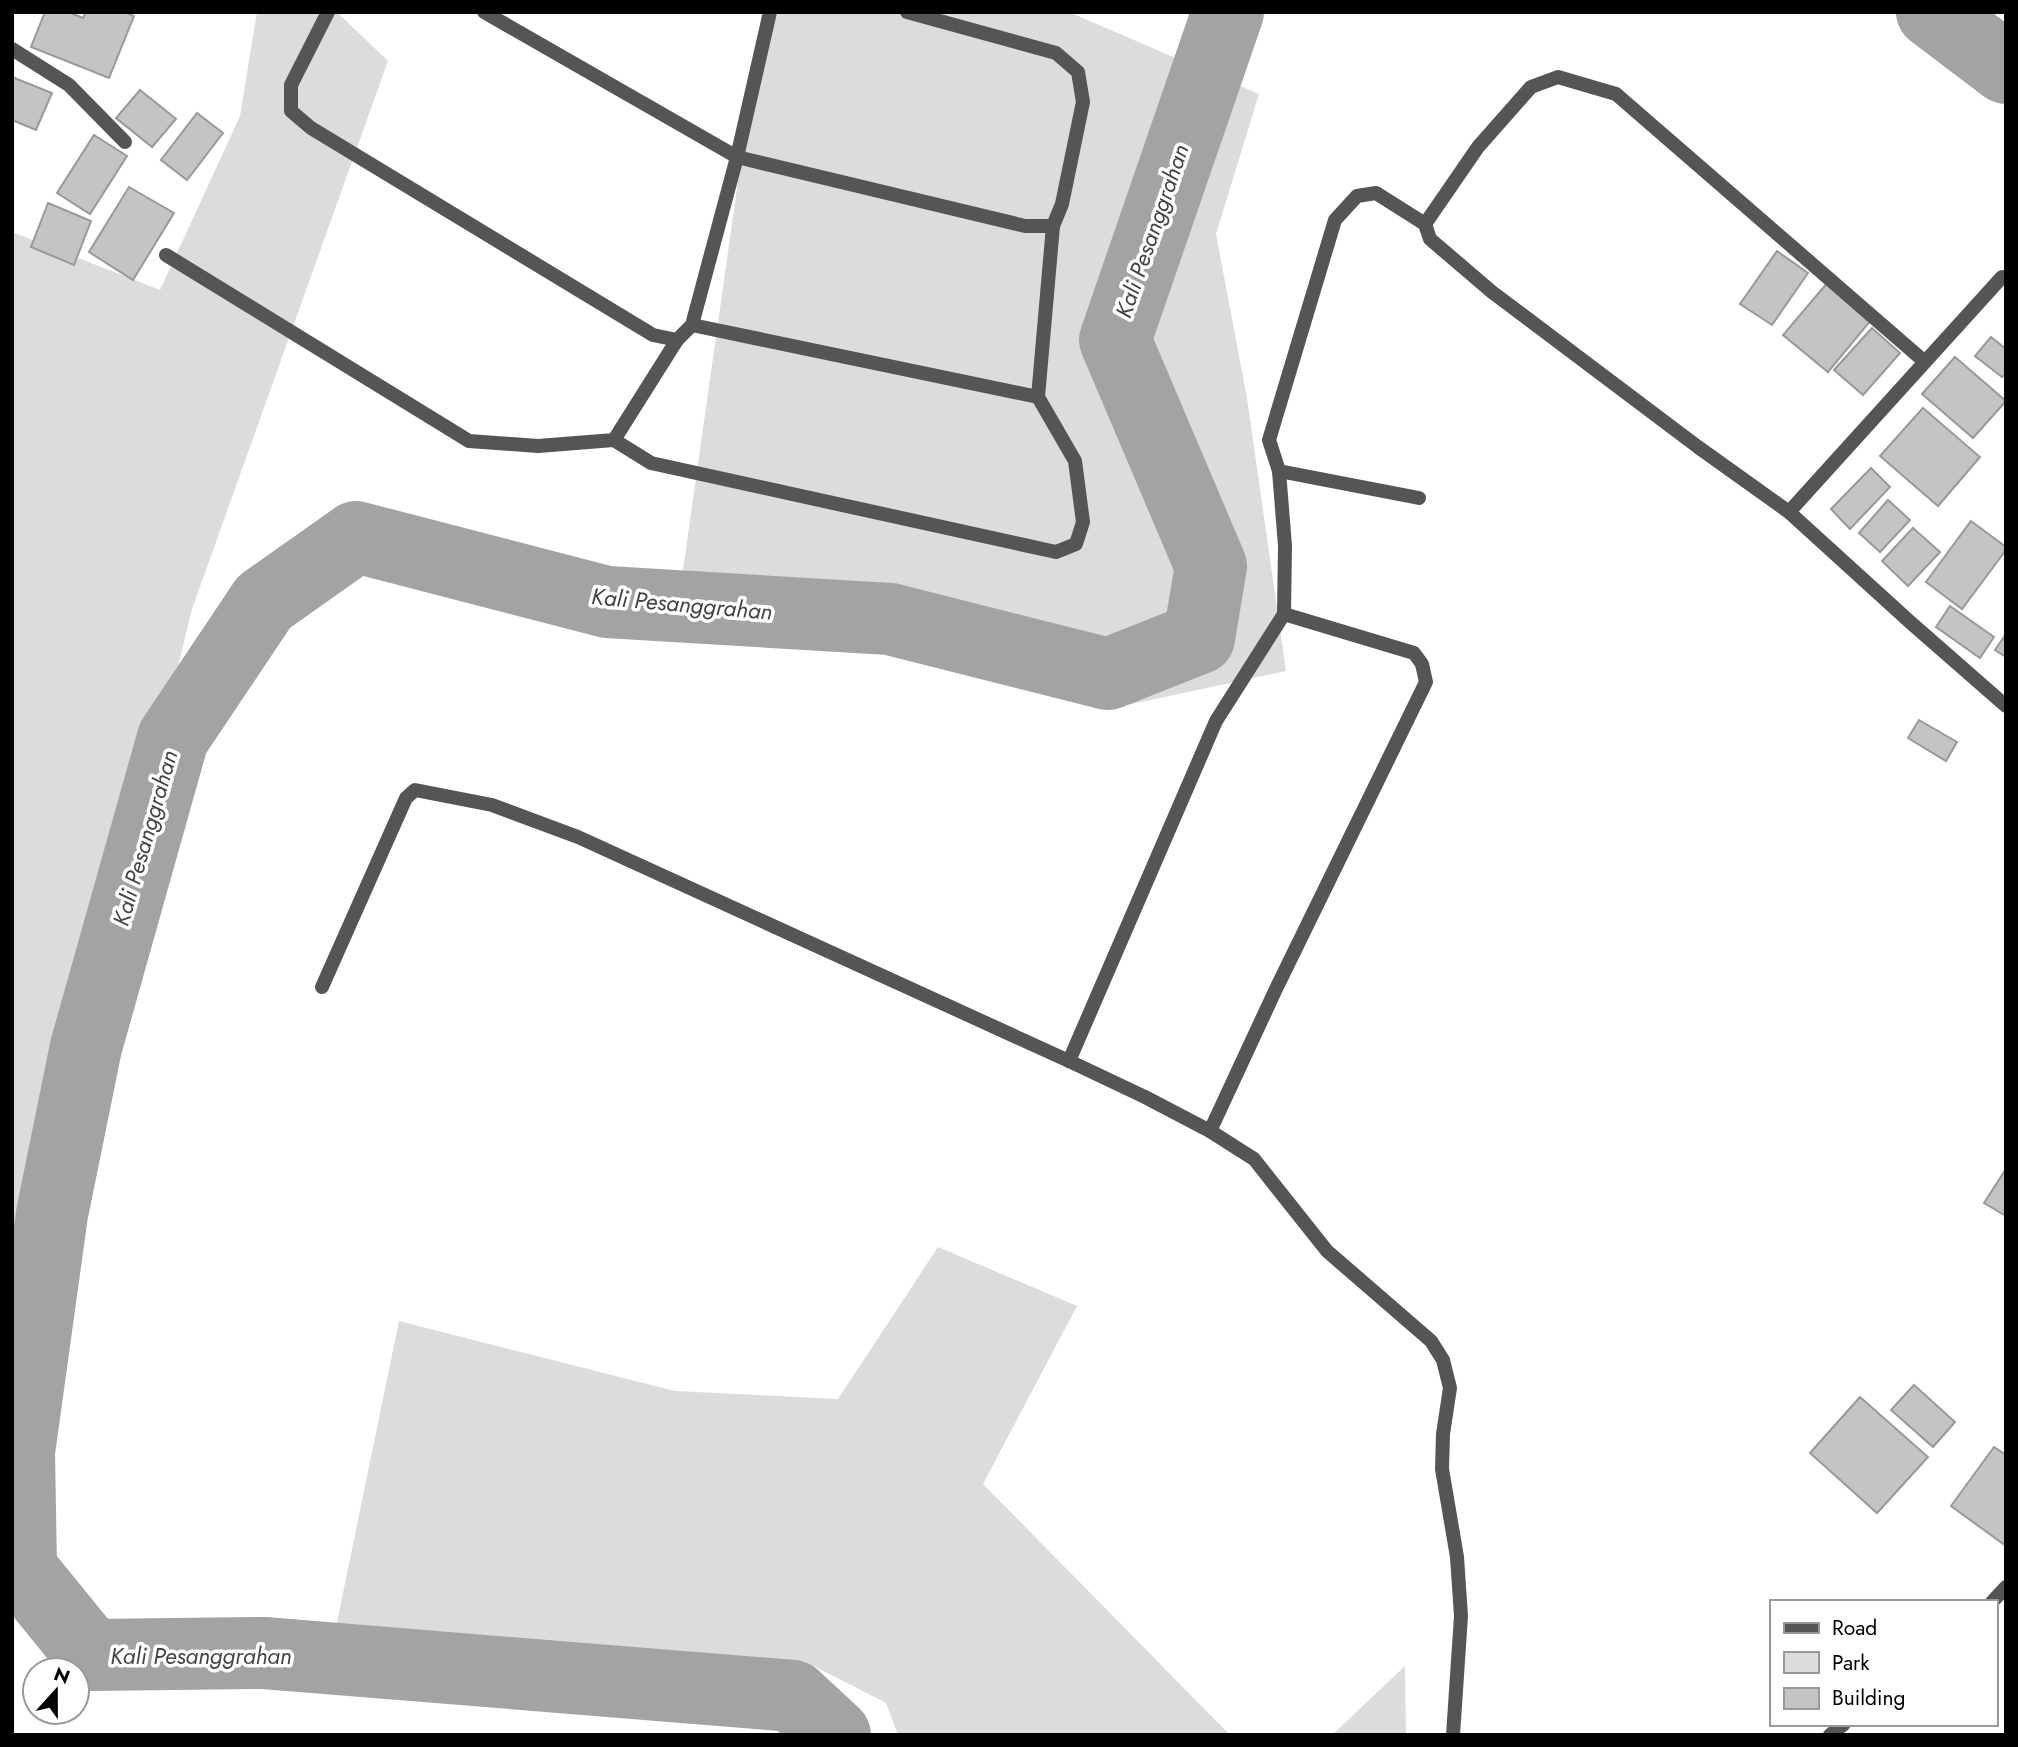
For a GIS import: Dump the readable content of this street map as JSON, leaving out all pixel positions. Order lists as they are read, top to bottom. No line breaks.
{"water":["Kali Pesanggrahan"],"legend":["Road","Park","Building"],"north":"top"}
